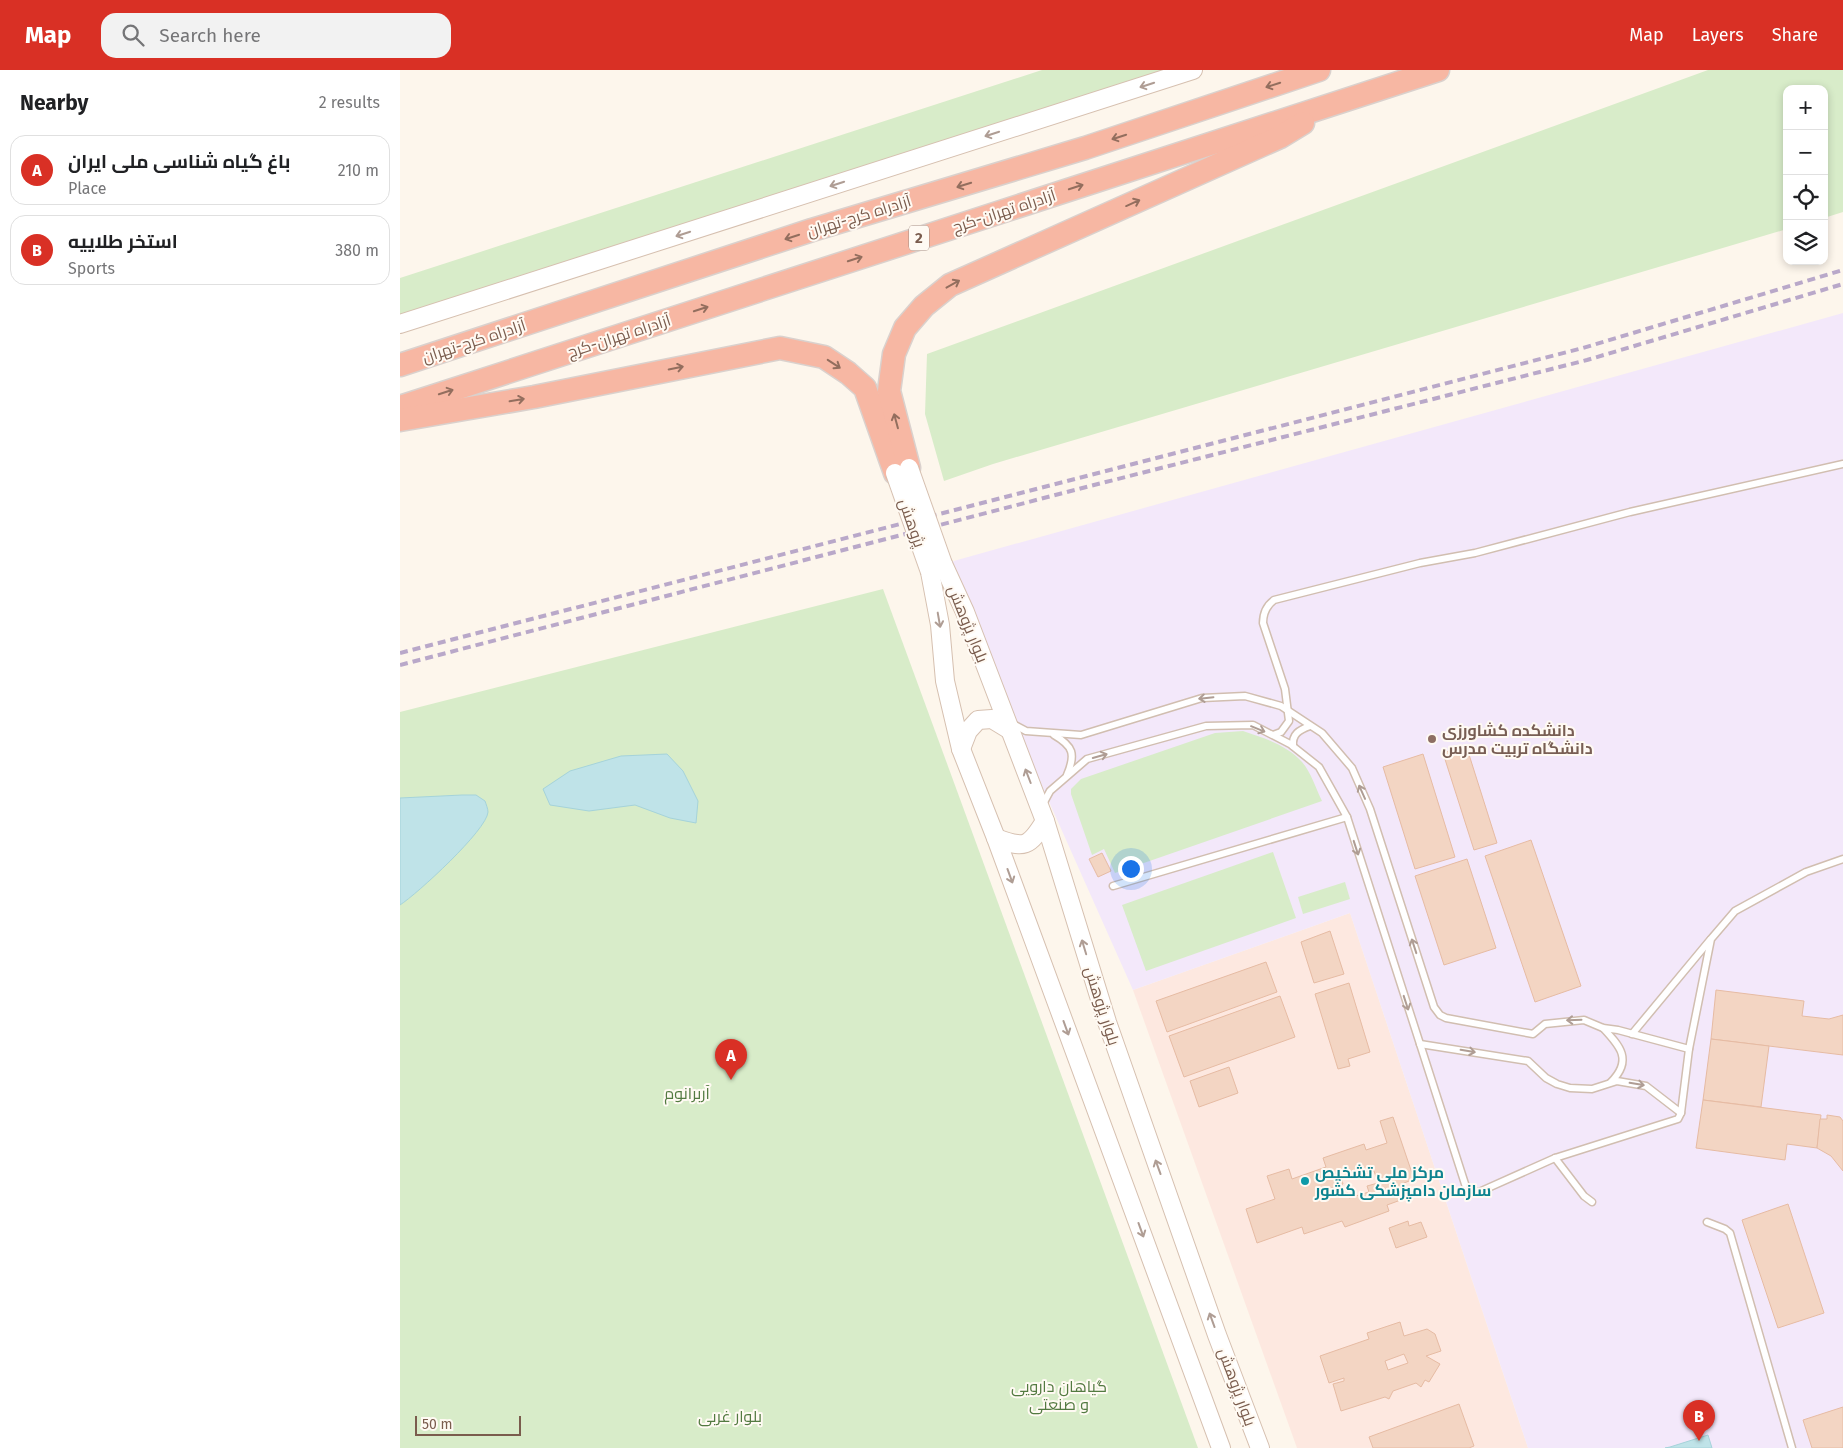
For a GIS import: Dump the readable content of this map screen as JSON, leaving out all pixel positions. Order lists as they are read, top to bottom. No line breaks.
{"streets":{"highway":["آزادراه تهران-کرج","آزادراه کرج-تهران","2"],"street":["پژوهش","بلوار پژوهش"]},"crossings":[["پژوهش","بلوار پژوهش"]],"one_way":["آزادراه تهران-کرج","آزادراه کرج-تهران"],"parks":["آربرانوم","گیاهان دارویی و صنعتی","بلوار غربی"],"places":["دانشکده کشاورزی دانشگاه تربیت مدرس","مرکز ملی تشخیص سازمان دامپزشکی کشور"],"scale_bar":"50 m","page":{"header":"Map","search":"Search here","nav":["Map","Layers","Share"],"heading":["Nearby","2 results"],"map_buttons":["+","−"],"list":[{"mark":"A","name":"باغ گیاه‌ شناسی ملی ایران","note":"Place","value":"210 m"},{"mark":"B","name":"استخر طلاییه","note":"Sports","value":"380 m"}],"pins":["A","B"],"scale":"50 m"}}
